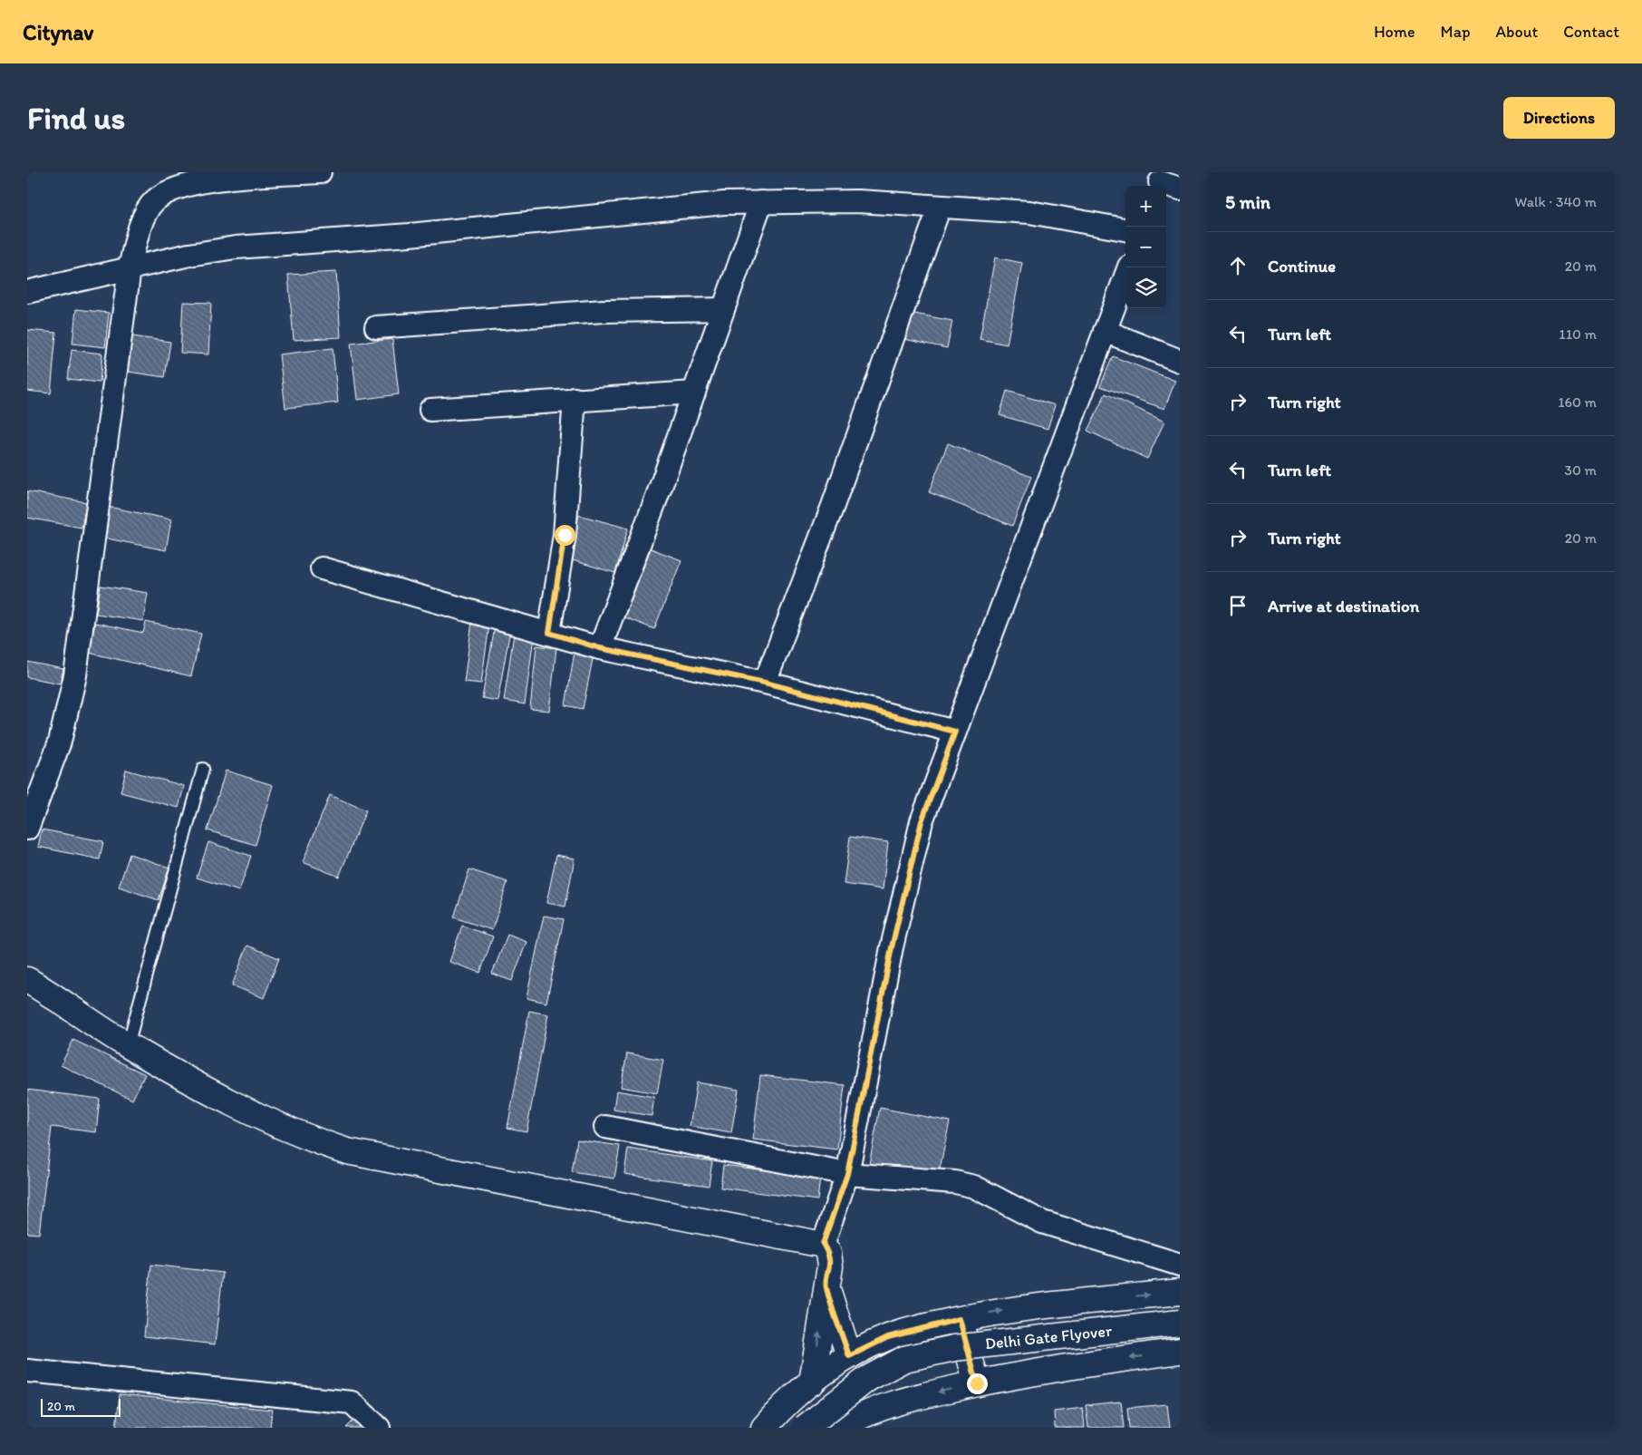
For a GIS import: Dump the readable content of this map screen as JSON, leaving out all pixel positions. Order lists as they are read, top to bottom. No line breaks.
{"streets":{"main road":["Delhi Gate Flyover"]},"scale_bar":"20 m","page":{"header":"Citynav","nav":["Home","Map","About","Contact"],"buttons":"Directions","title":"Find us","heading":["5 min","Walk · 340 m"],"map_buttons":["+","−"],"list":[["Continue","20 m"],["Turn left","110 m"],["Turn right","160 m"],["Turn left","30 m"],["Turn right","20 m"],"Arrive at destination"],"scale":"20 m"}}
